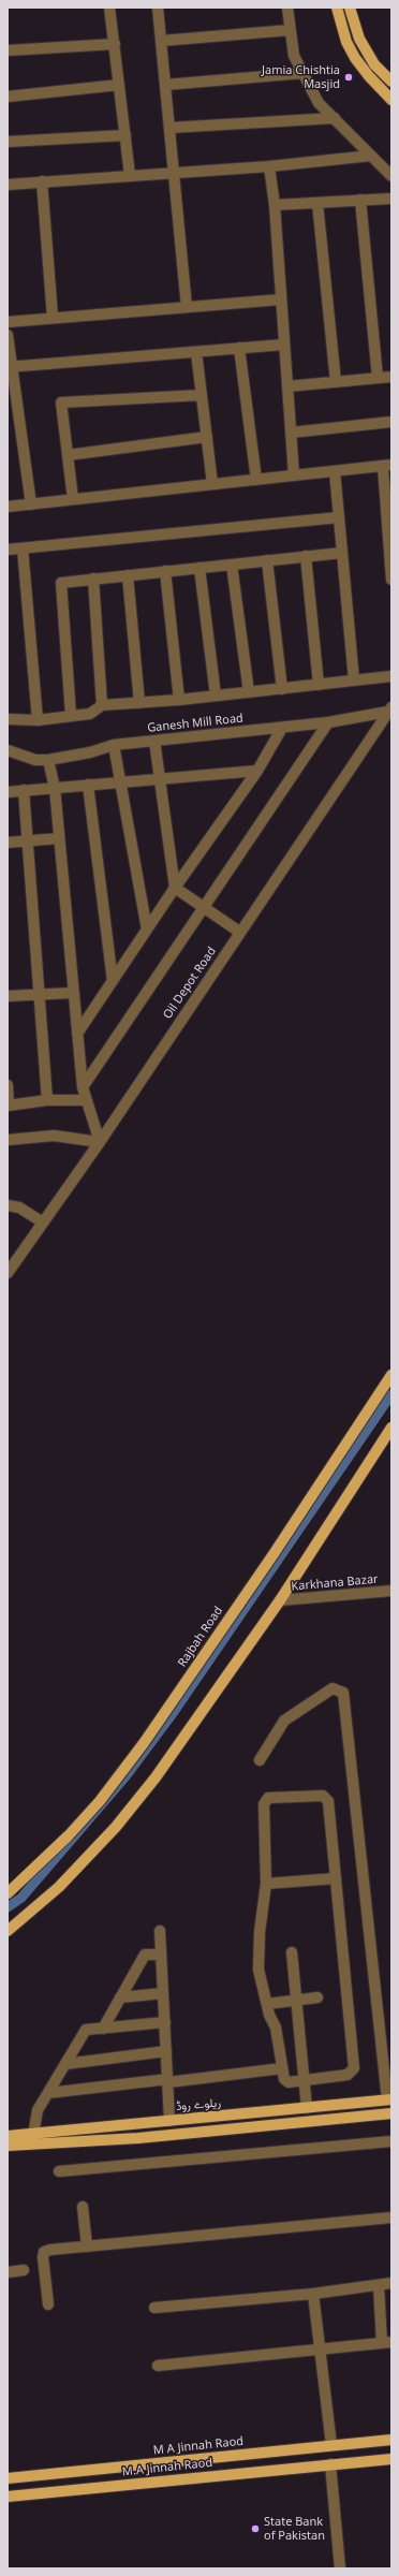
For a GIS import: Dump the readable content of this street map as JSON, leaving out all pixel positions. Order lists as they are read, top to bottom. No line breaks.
{"streets":{"main road":["Rajbah Road","ریلوے روڈ","M A Jinnah Raod","M.A Jinnah Raod"],"street":["Ganesh Mill Road","Oil Depot Road","Karkhana Bazar"]},"crossings":[["Ganesh Mill Road","Oil Depot Road"]],"places":["Jamia Chishtia Masjid","State Bank of Pakistan"]}
